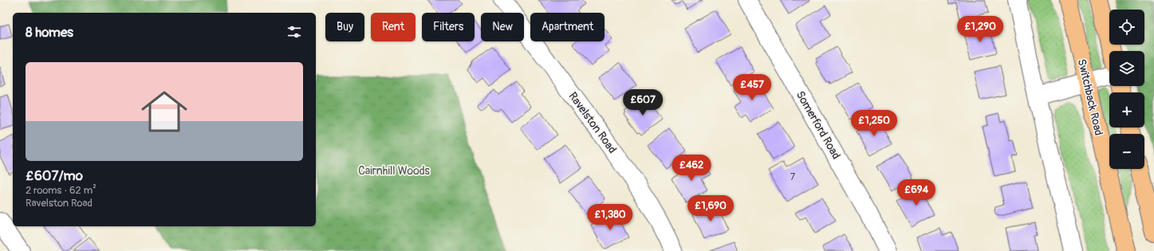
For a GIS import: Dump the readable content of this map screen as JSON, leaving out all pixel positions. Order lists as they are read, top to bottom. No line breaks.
{"streets":{"main road":["Switchback Road"],"street":["Ravelston Road","Somerford Road"]},"parks":["Cairnhill Woods"],"house_numbers":["7"],"page":{"map_buttons":["+","−"],"chip":["Buy","Rent","Filters","New","Apartment"],"heading":"8 homes","price":["£1,290","£457","£607","£1,250","£462","£694","£1,690","£1,380"],"list":[{"name":"£607/mo","note":"2 rooms · 62 m² · Ravelston Road"}]}}
